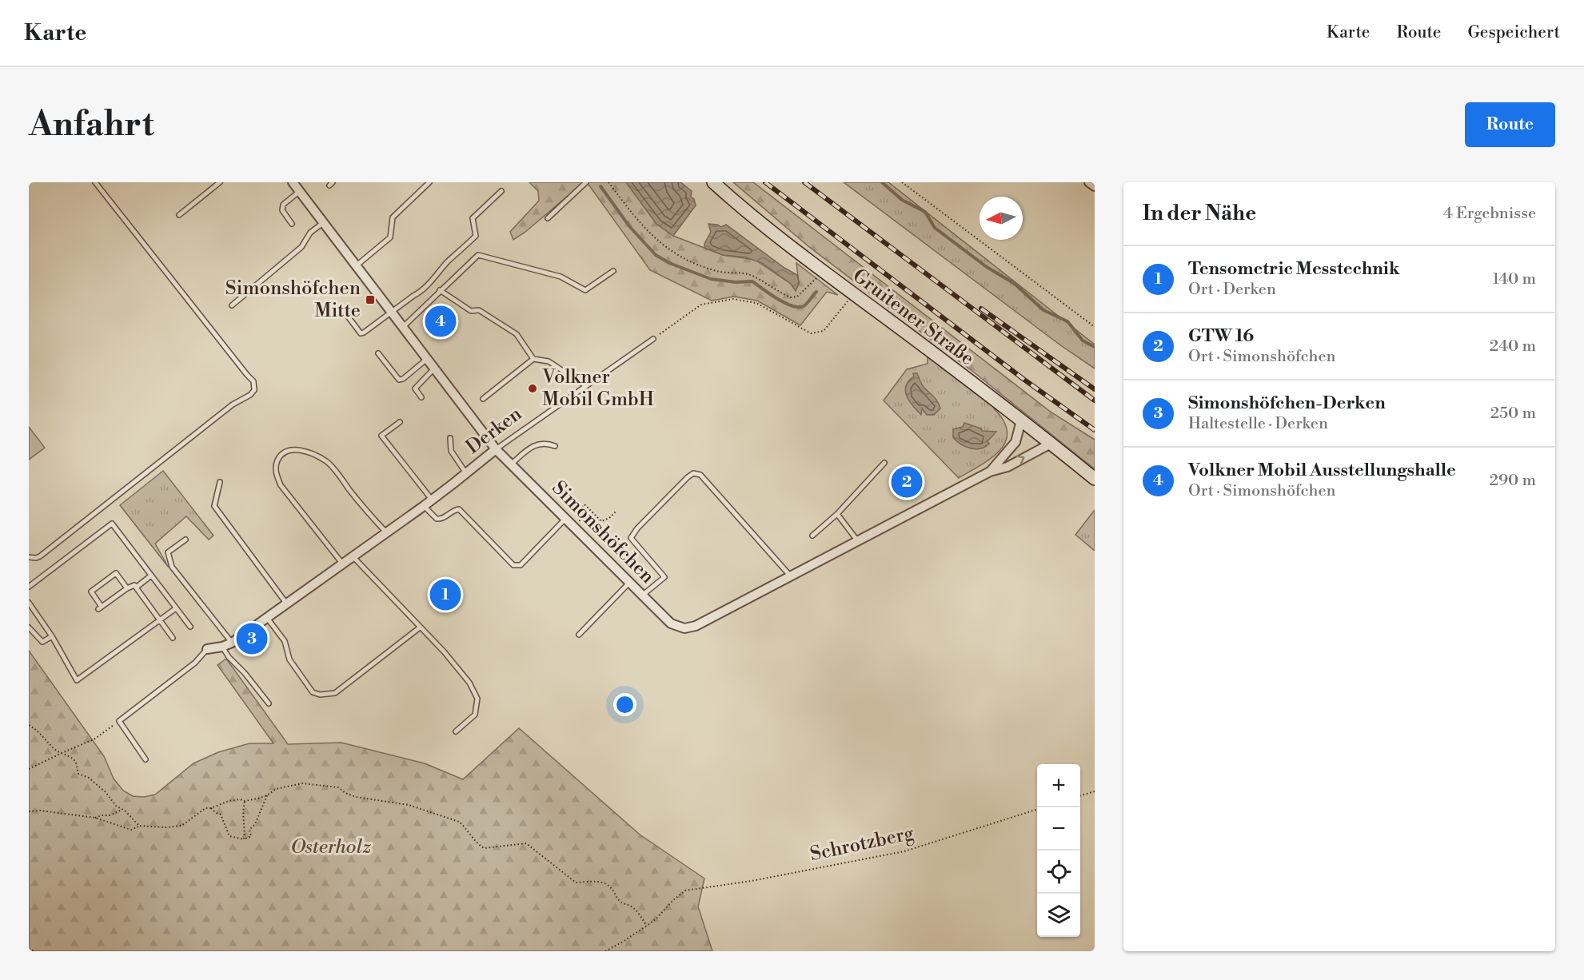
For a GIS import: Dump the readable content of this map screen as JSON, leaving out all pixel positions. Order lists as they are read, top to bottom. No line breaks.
{"streets":{"street":["Gruitener Straße","Derken","Simonshöfchen"],"path":["Schrotzberg"]},"crossings":[["Gruitener Straße","Simonshöfchen"],["Derken","Simonshöfchen"]],"parks":["Osterholz"],"places":{"transit":["Simonshöfchen Mitte"],"other":["Volkner Mobil GmbH"]},"north":"left","page":{"header":"Karte","nav":["Karte","Route","Gespeichert"],"buttons":"Route","title":"Anfahrt","heading":["In der Nähe","4 Ergebnisse"],"list":[{"mark":"1","name":"Tensometric Messtechnik","note":"Ort · Derken","value":"140 m"},{"mark":"2","name":"GTW 16","note":"Ort · Simonshöfchen","value":"240 m"},{"mark":"3","name":"Simonshöfchen-Derken","note":"Haltestelle · Derken","value":"250 m"},{"mark":"4","name":"Volkner Mobil Ausstellungshalle","note":"Ort · Simonshöfchen","value":"290 m"}],"pins":["4","2","1","3"],"map_buttons":["+","−"]}}
